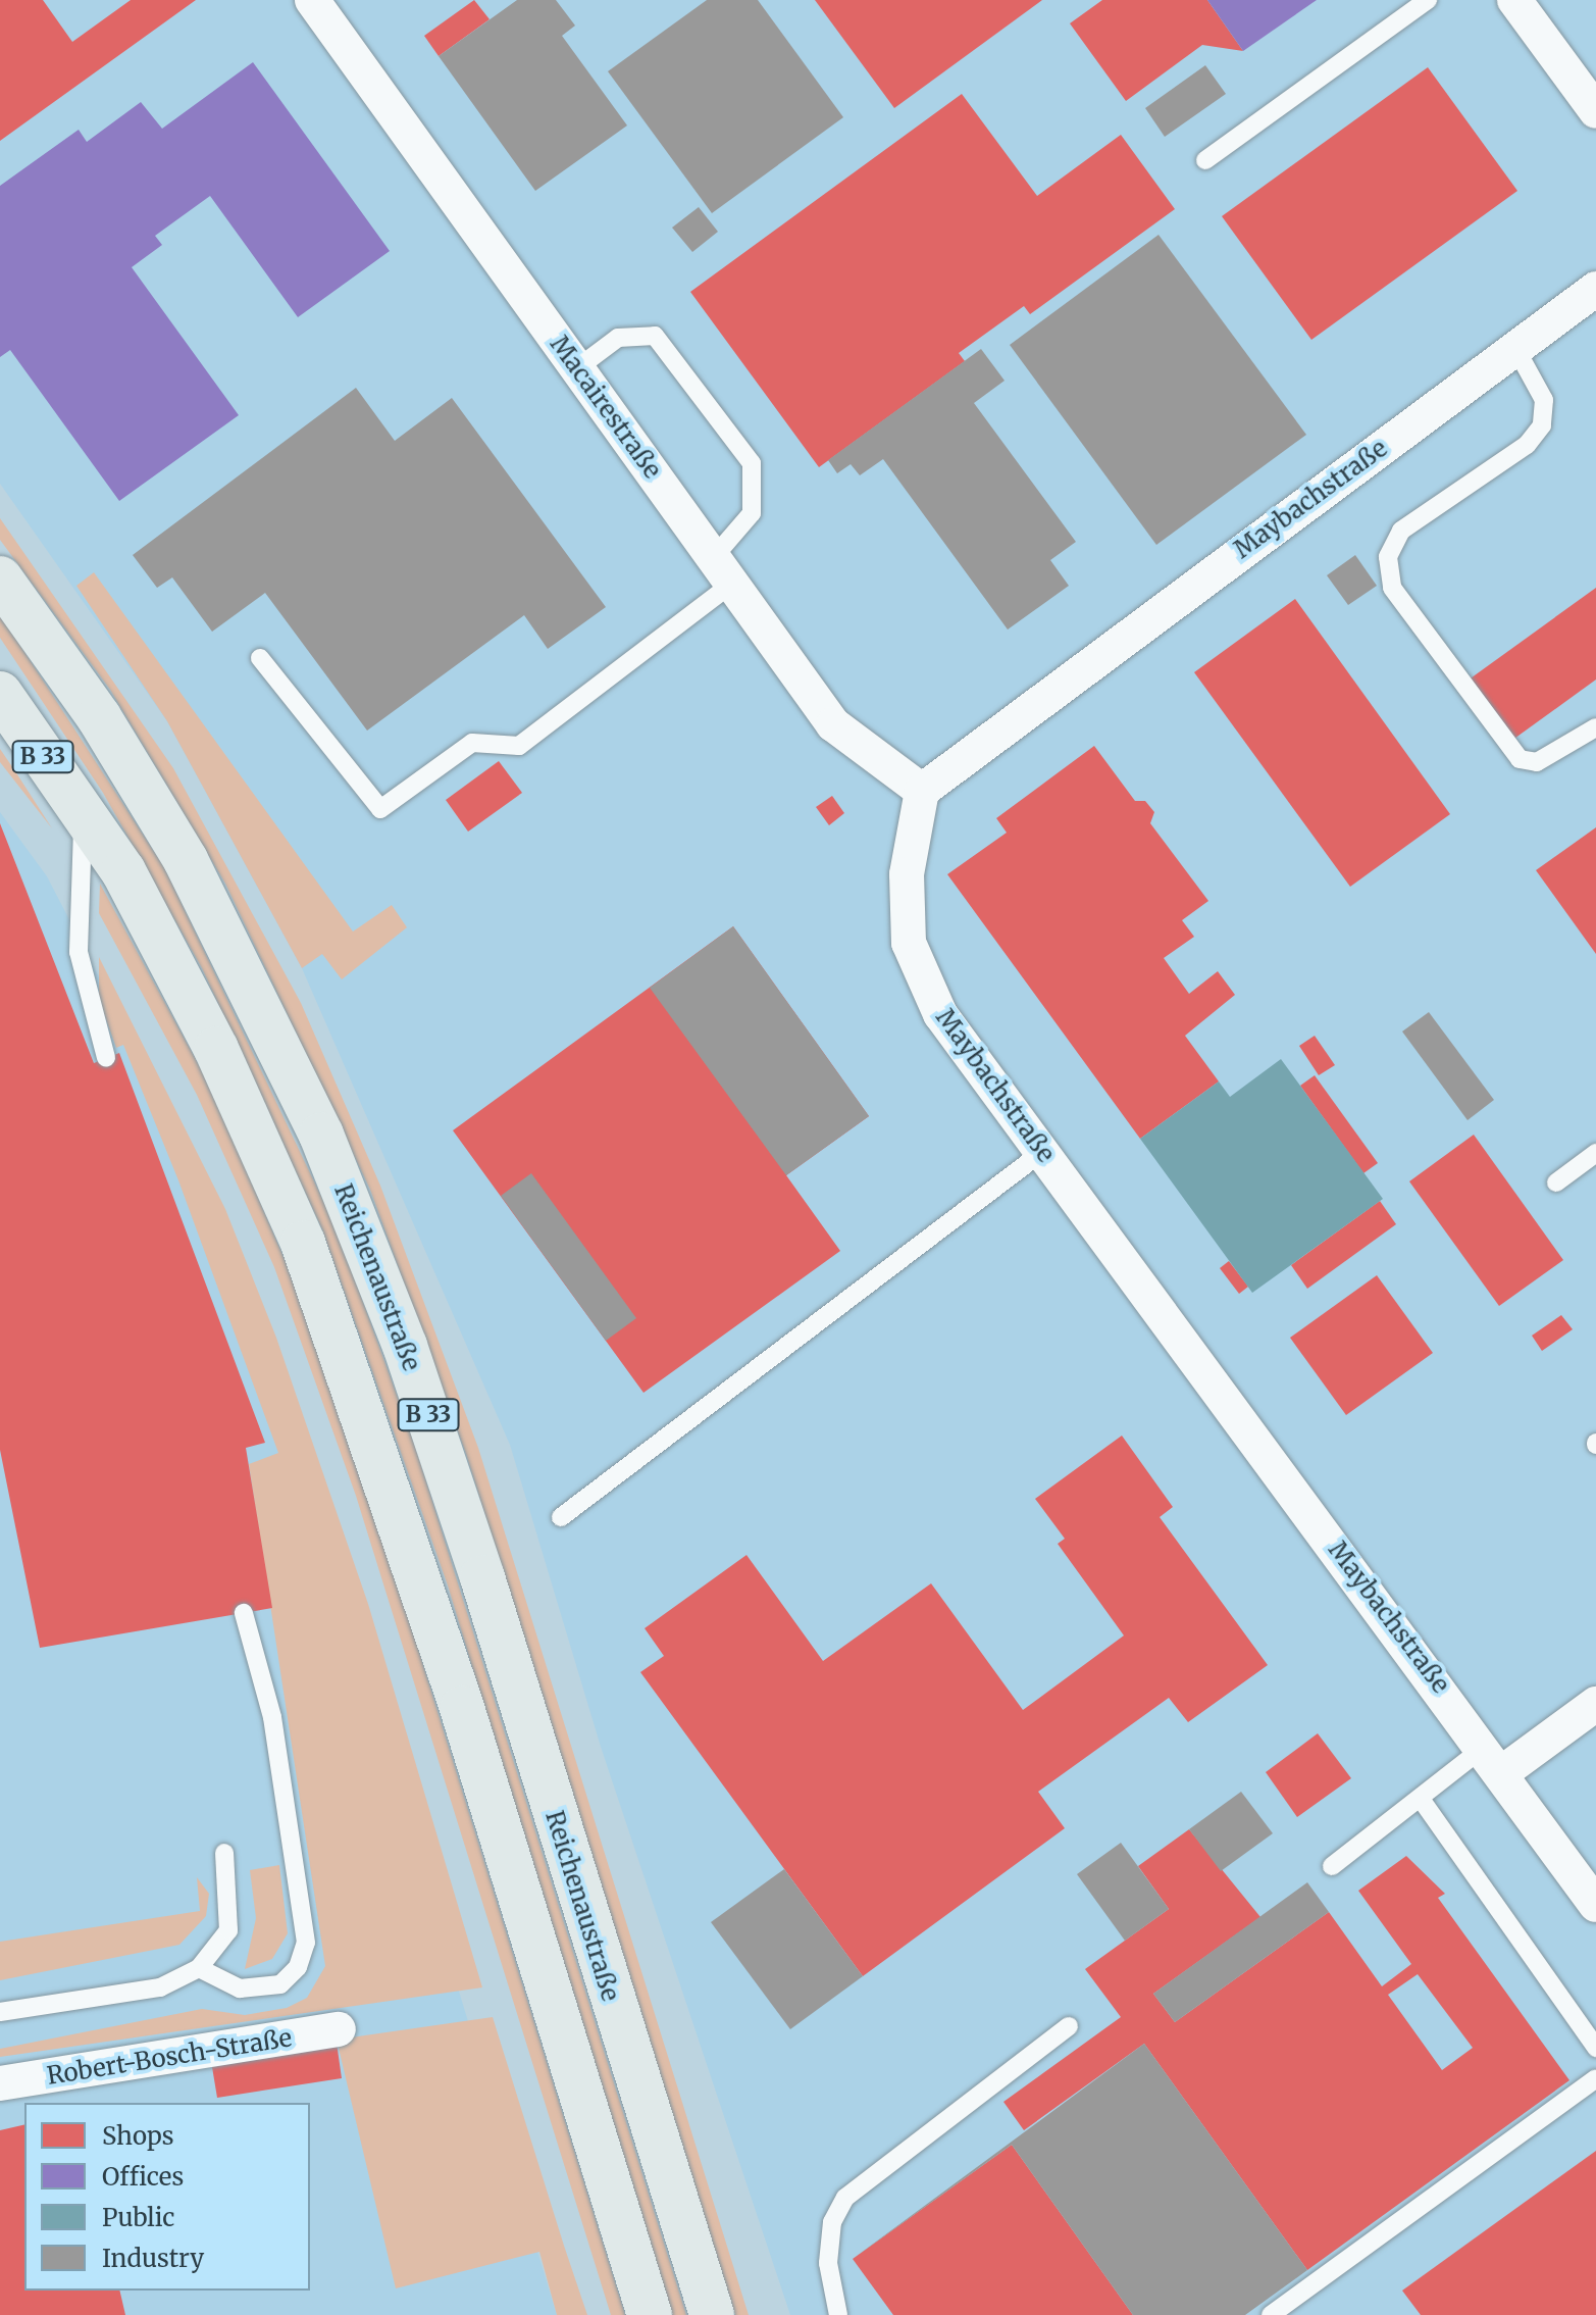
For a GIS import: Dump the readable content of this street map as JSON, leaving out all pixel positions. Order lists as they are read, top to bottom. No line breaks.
{"streets":{"main road":["B 33","Reichenaustraße"],"street":["Macairestraße","Maybachstraße","Robert-Bosch-Straße"]},"crossings":[["Macairestraße","Maybachstraße"]],"legend":["Shops","Offices","Public","Industry"]}
